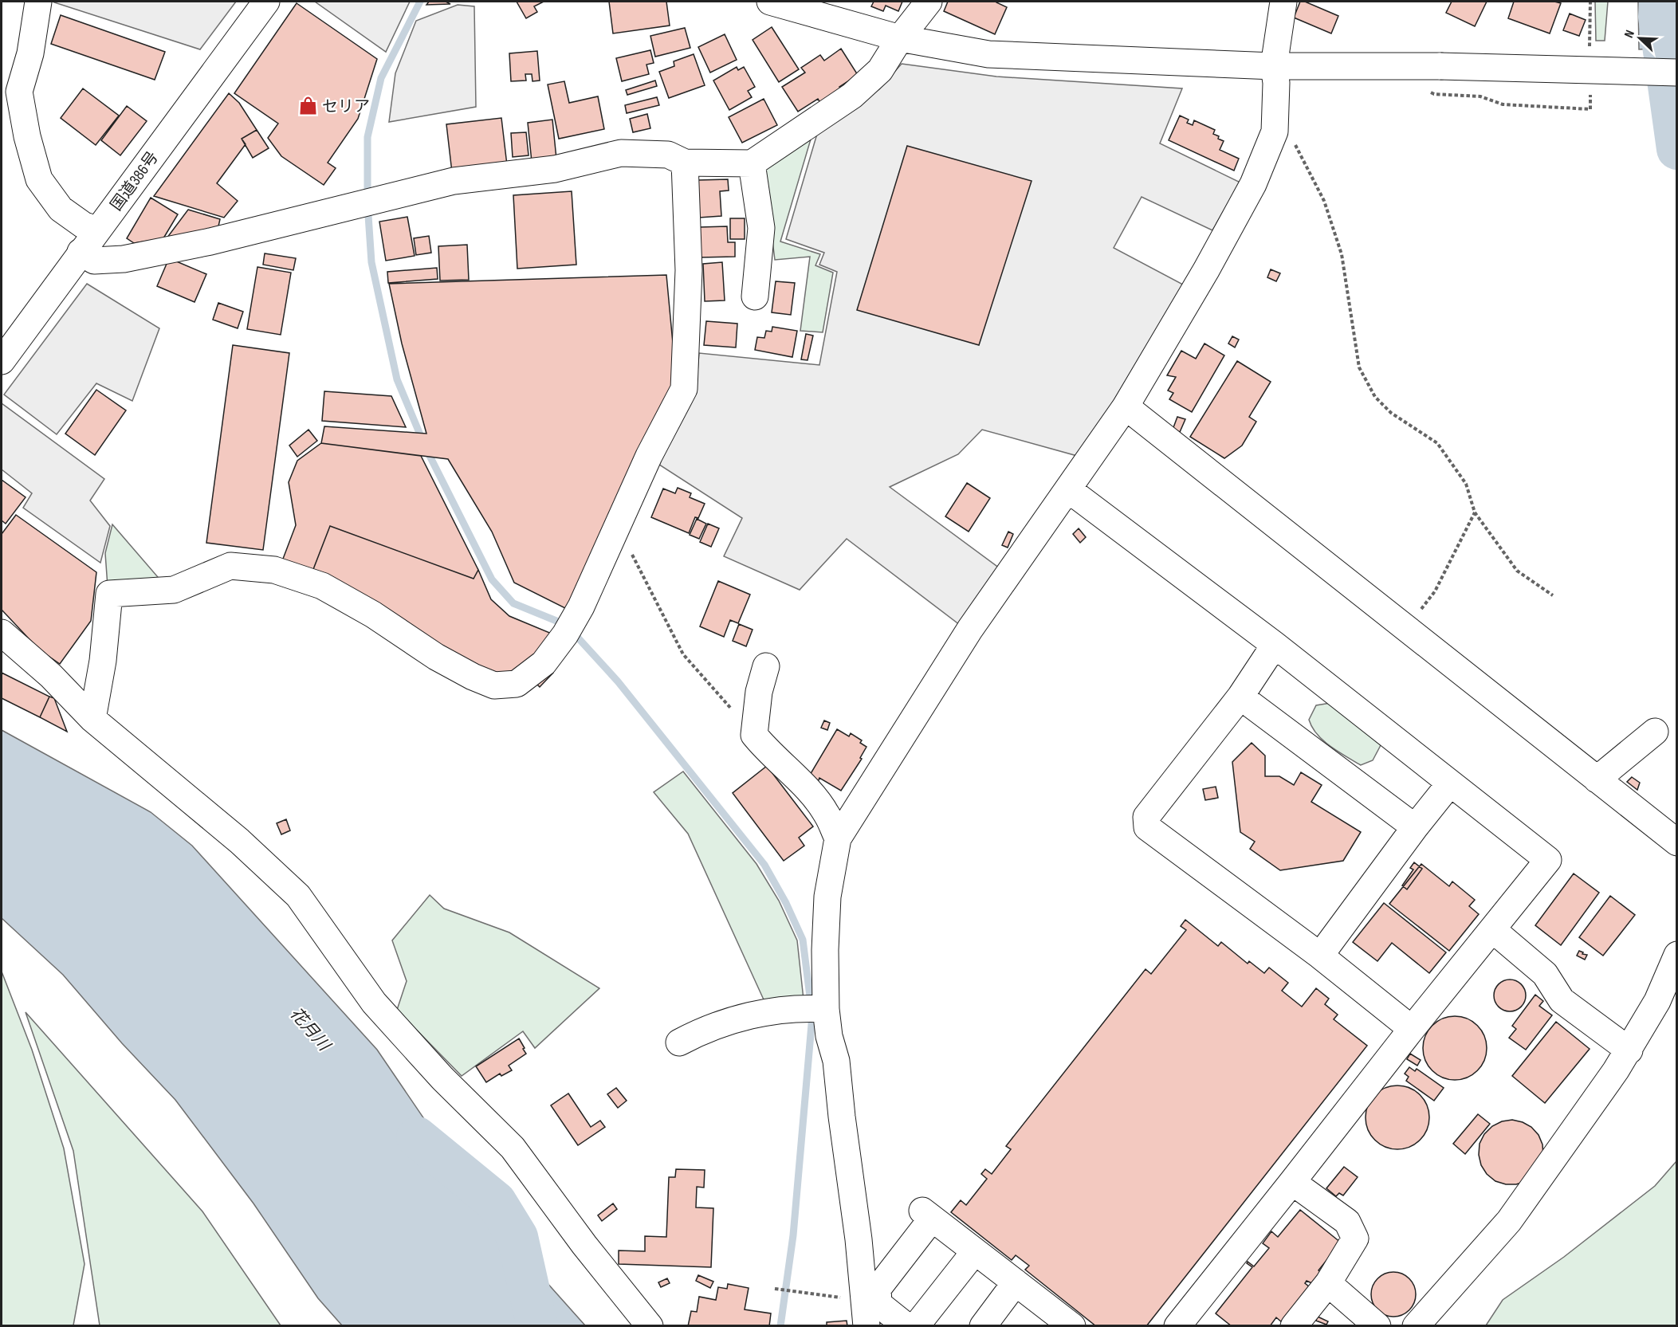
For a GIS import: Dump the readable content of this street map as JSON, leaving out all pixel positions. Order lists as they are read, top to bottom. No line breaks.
{"streets":{"main road":["国道386号"]},"water":["花月川"],"places":{"shop":["セリア"]},"north":"top left"}
